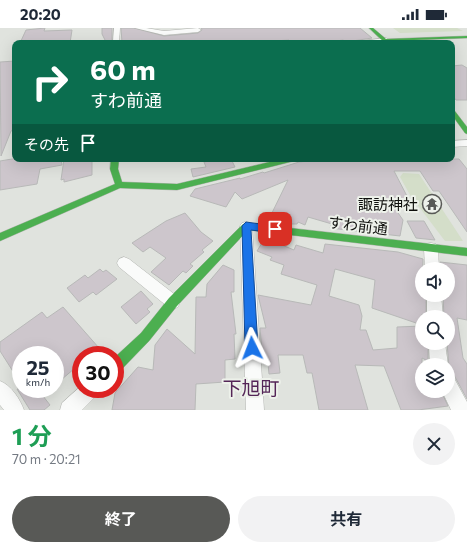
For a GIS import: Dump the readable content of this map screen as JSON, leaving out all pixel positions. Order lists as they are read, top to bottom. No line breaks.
{"streets":{"street":["すわ前通"]},"districts":["下旭町"],"places":{"temple":["諏訪神社"]},"page":{"status":"20:20","turn":["60 m","すわ前通"],"then":"その先","speed":"25 km/h","limit":"30","heading":["1 分","70 m · 20:21"],"buttons":["終了","共有"]}}
